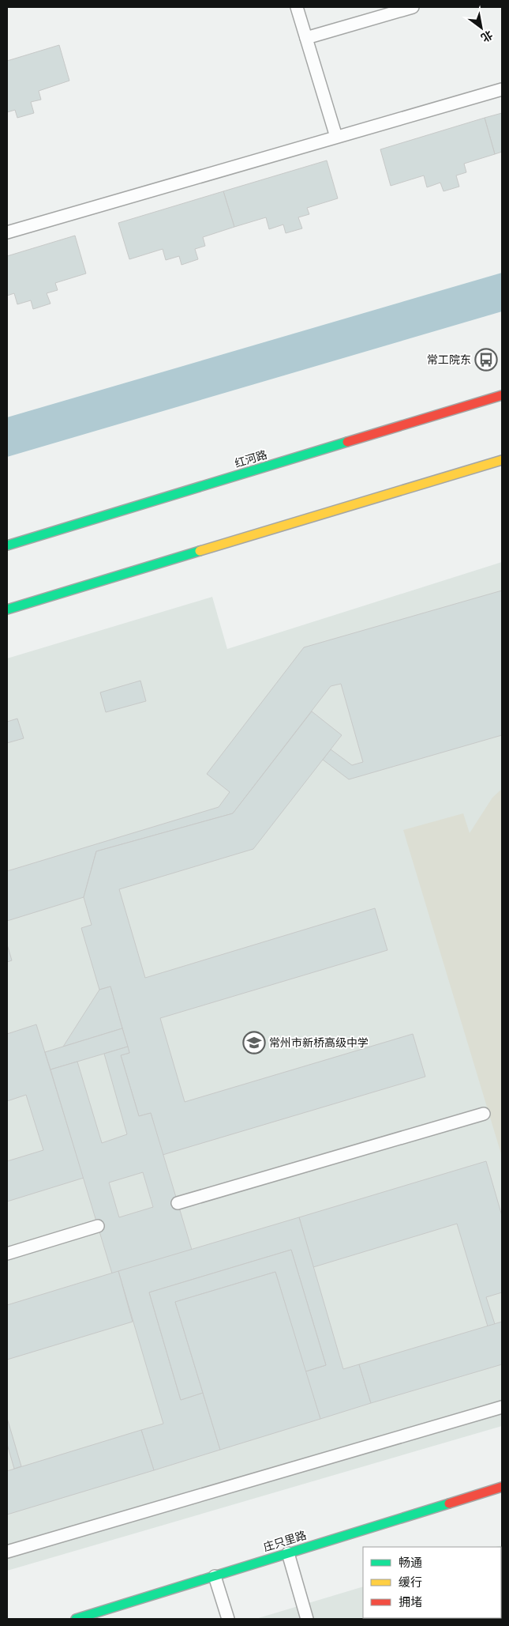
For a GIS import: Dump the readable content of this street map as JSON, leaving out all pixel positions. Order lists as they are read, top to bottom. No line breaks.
{"streets":{"street":["红河路","庄只里路"]},"places":{"bus stop":["常工院东"],"school or university":["常州市新桥高级中学"]},"legend":["畅通","缓行","拥堵"],"north":"bottom right"}
